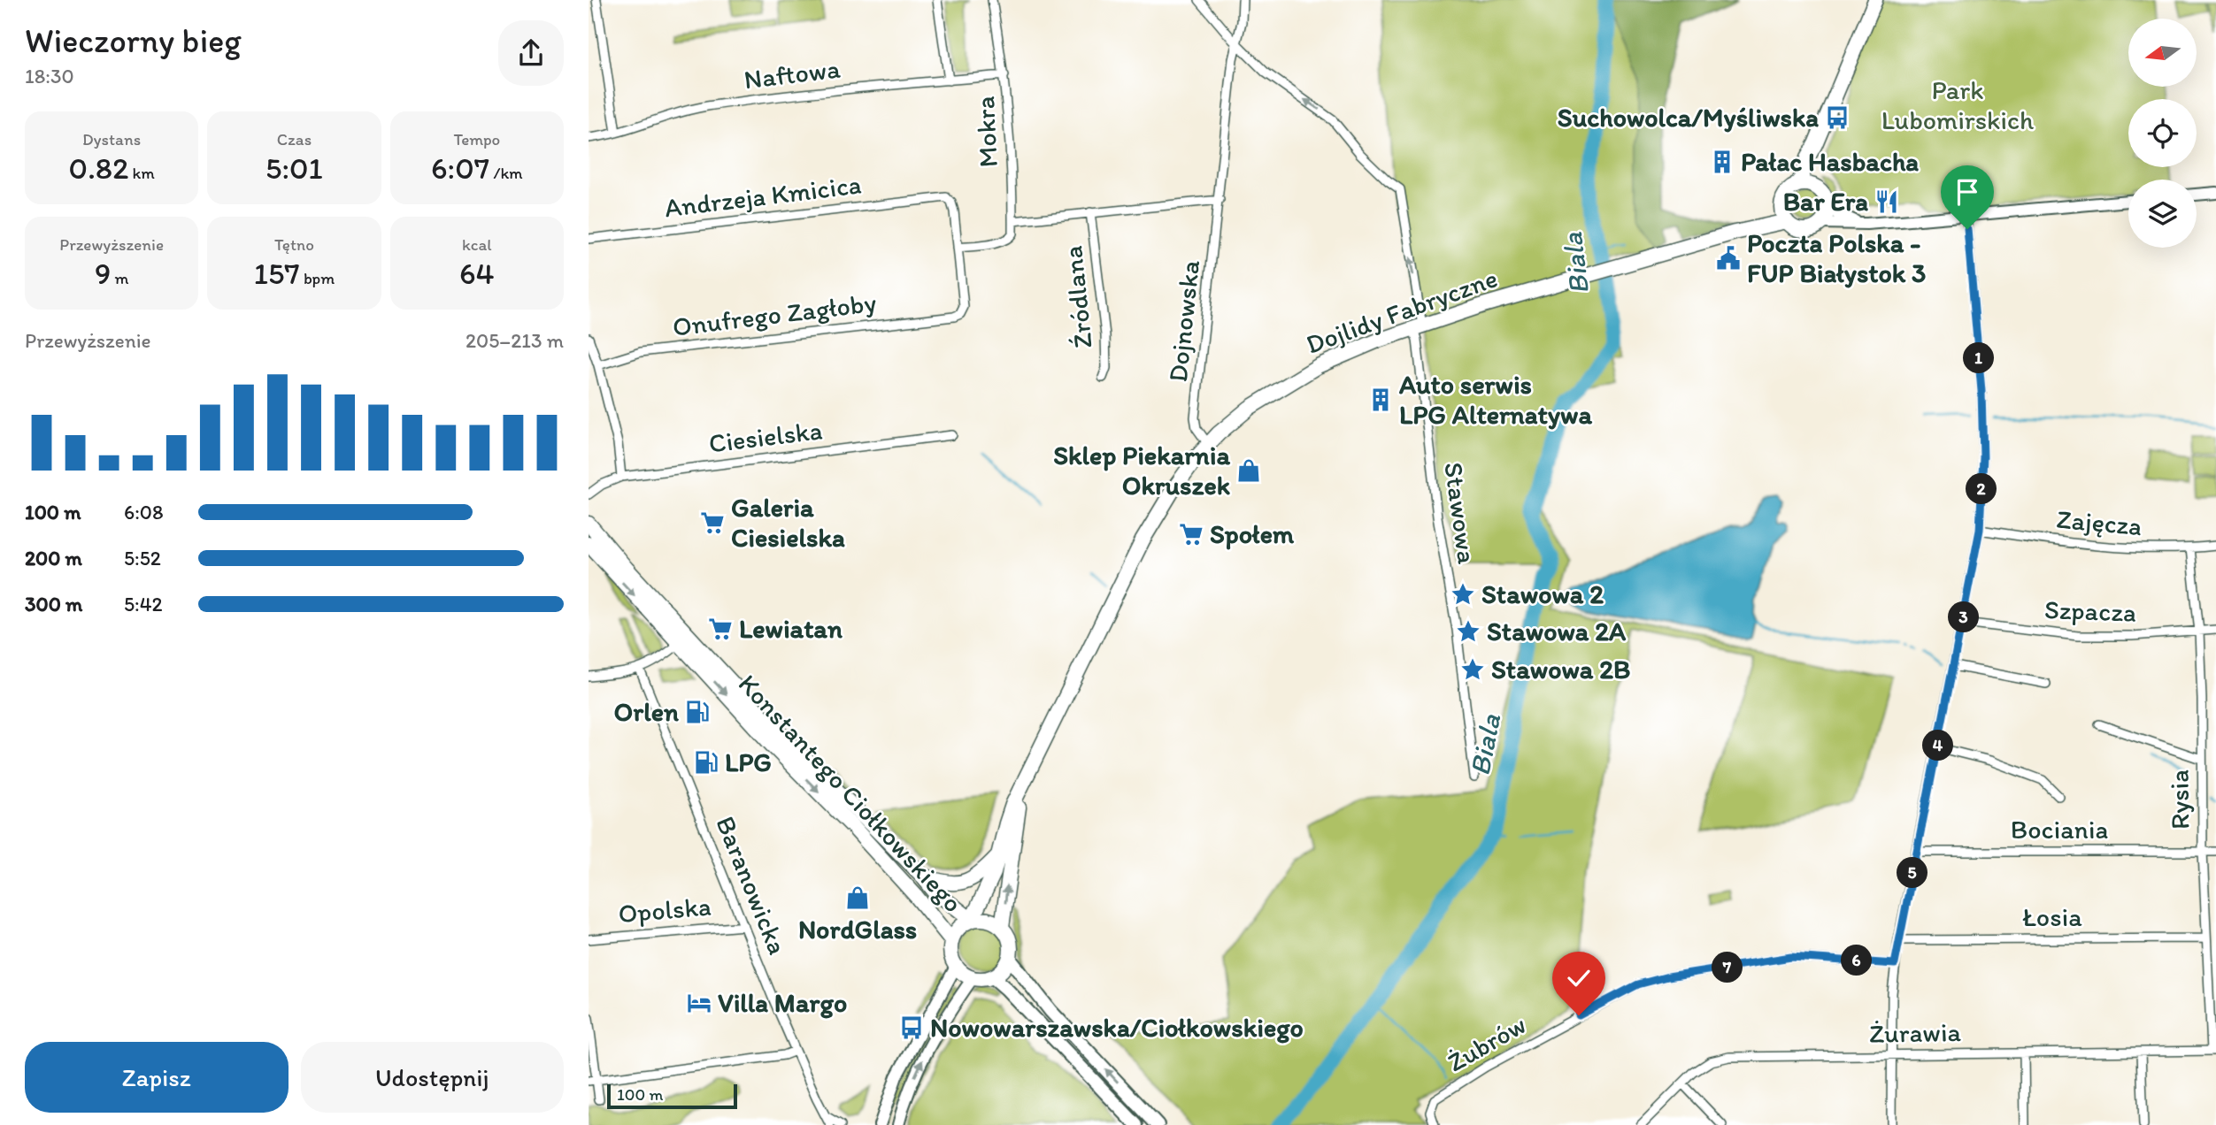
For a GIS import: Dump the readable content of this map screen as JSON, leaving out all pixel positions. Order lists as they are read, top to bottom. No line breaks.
{"streets":{"highway":["Dojlidy Fabryczne","Konstantego Ciołkowskiego"],"street":["Naftowa","Mokra","Andrzeja Kmicica","Źródlana","Onufrego Zagłoby","Dojnowska","Ciesielska","Stawowa","Zajęcza","Szpacza","Rysia","Bociania","Baranowicka","Opolska","Łosia","Żurawia","Żubrów"]},"crossings":[["Naftowa","Mokra"],["Andrzeja Kmicica","Onufrego Zagłoby"],["Dojlidy Fabryczne","Dojnowska"],["Dojlidy Fabryczne","Stawowa"],["Dojlidy Fabryczne","Konstantego Ciołkowskiego"],["Dojnowska","Stawowa"],["Zajęcza","Rysia"],["Szpacza","Rysia"],["Rysia","Bociania"],["Rysia","Łosia"],["Rysia","Żurawia"],["Baranowicka","Opolska"]],"one_way":["Stawowa"],"water":["Biala"],"parks":["Park Lubomirskich"],"places":{"bus stop":["Suchowolca/Myśliwska","Nowowarszawska/Ciołkowskiego"],"building":["Pałac Hasbacha","Auto serwis LPG Alternatywa"],"restaurant":["Bar Era"],"public building":["Poczta Polska - FUP Białystok 3"],"shop":["Sklep Piekarnia Okruszek","NordGlass"],"supermarket":["Galeria Ciesielska","Społem","Lewiatan"],"place":["Stawowa 2","Stawowa 2A","Stawowa 2B"],"fuel station":["Orlen","LPG"],"hotel":["Villa Margo"]},"scale_bar":"100 m","north":"left","page":{"heading":["Wieczorny bieg","18:30"],"stats":[["Dystans","0.82 km"],["Czas","5:01"],["Tempo","6:07 /km"],["Przewyższenie","9 m"],["Tętno","157 bpm"],["kcal","64"]],"chart":["Przewyższenie","205–213 m"],"pins":["1","2","3","4","5","6","7"],"list":[{"name":"100 m","note":"6:08"},{"name":"200 m","note":"5:52"},{"name":"300 m","note":"5:42"}],"buttons":["Zapisz","Udostępnij"],"scale":"100 m"}}
